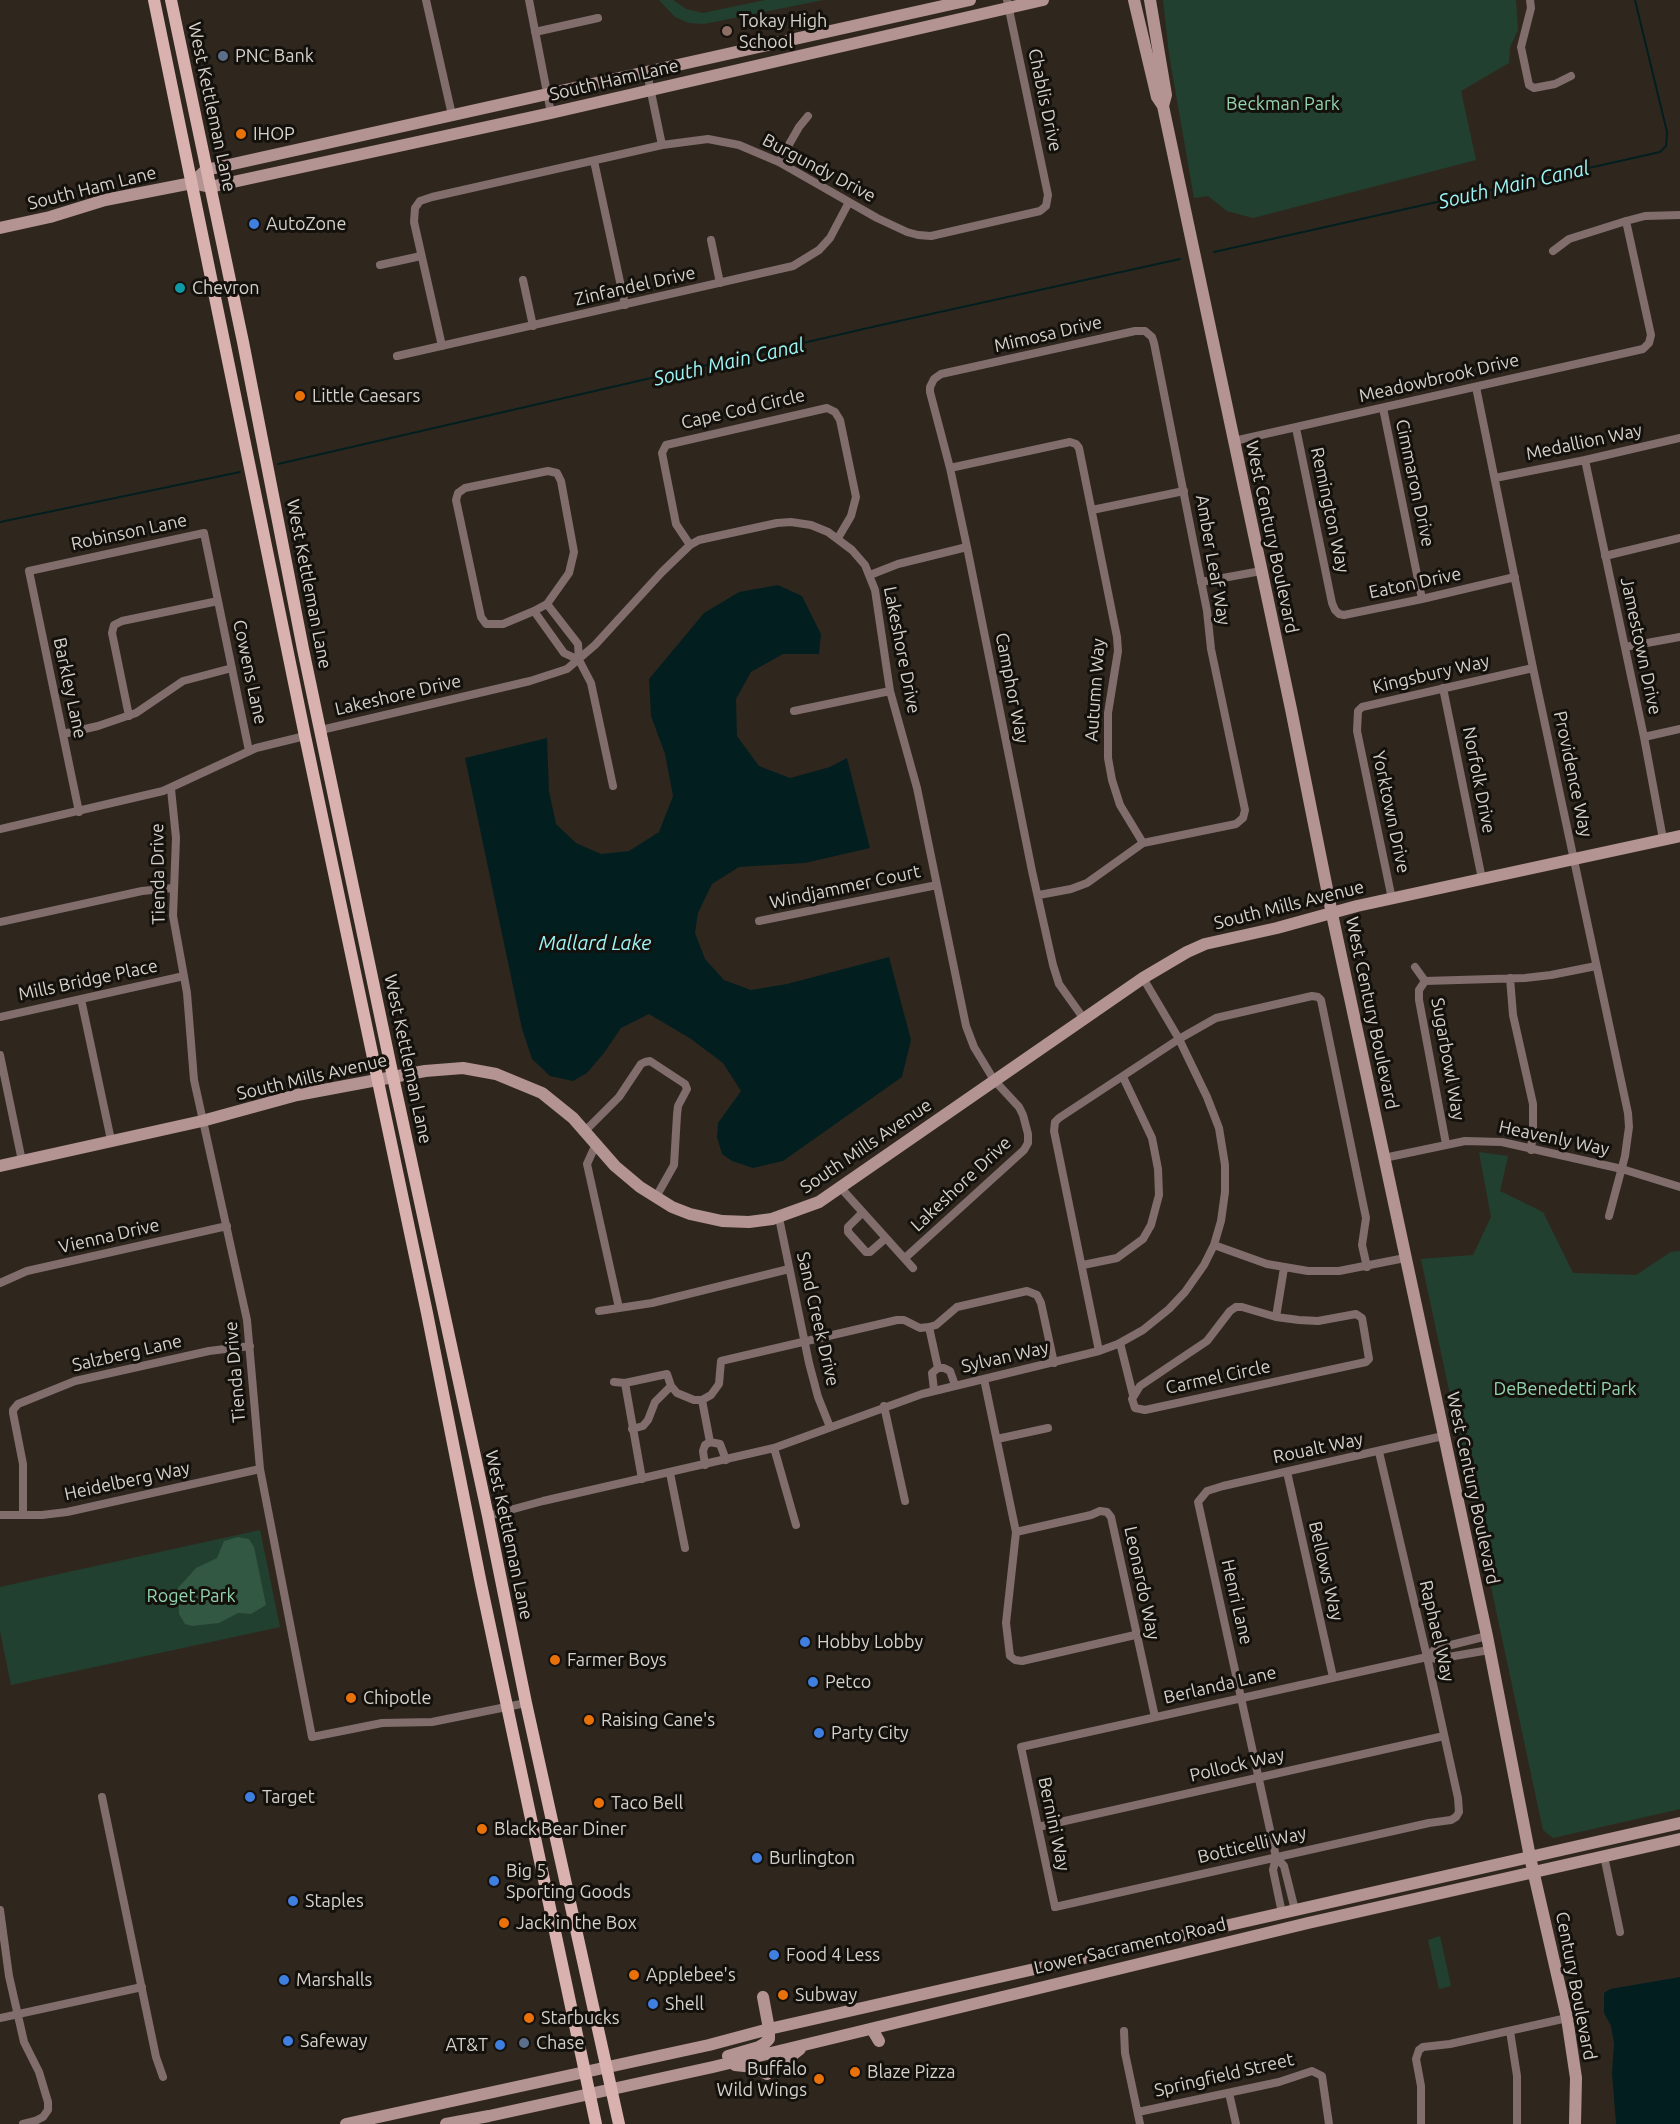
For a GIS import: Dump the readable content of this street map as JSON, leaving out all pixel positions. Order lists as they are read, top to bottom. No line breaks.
{"streets":{"main road":["South Ham Lane","West Kettleman Lane","West Century Boulevard","South Mills Avenue","Lower Sacramento Road","Century Boulevard"],"street":["Chablis Drive","Burgundy Drive","Zinfandel Drive","Mimosa Drive","Meadowbrook Drive","Cape Cod Circle","Medallion Way","Cimmaron Drive","Remington Way","Robinson Lane","Amber Leaf Way","Eaton Drive","Jamestown Drive","Lakeshore Drive","Cowens Lane","Kingsbury Way","Barkley Lane","Camphor Way","Autumn Way","Providence Way","Norfolk Drive","Yorktown Drive","Tienda Drive","Windjammer Court","Mills Bridge Place","Sugarbowl Way","Heavenly Way","Vienna Drive","Sand Creek Drive","Salzberg Lane","Sylvan Way","Carmel Circle","Roualt Way","Heidelberg Way","Bellows Way","Leonardo Way","Henri Lane","Raphael Way","Berlanda Lane","Pollock Way","Bernini Way","Botticelli Way","Springfield Street"]},"crossings":[["South Ham Lane","Chablis Drive"],["South Ham Lane","West Kettleman Lane"],["Chablis Drive","Burgundy Drive"],["West Kettleman Lane","Lakeshore Drive"],["West Kettleman Lane","Tienda Drive"],["West Kettleman Lane","South Mills Avenue"],["West Kettleman Lane","Sylvan Way"],["West Kettleman Lane","Lower Sacramento Road"],["Burgundy Drive","Zinfandel Drive"],["Mimosa Drive","Amber Leaf Way"],["Mimosa Drive","Camphor Way"],["Meadowbrook Drive","Cimmaron Drive"],["Meadowbrook Drive","Remington Way"],["Meadowbrook Drive","West Century Boulevard"],["Meadowbrook Drive","Providence Way"],["Cape Cod Circle","Lakeshore Drive"],["Medallion Way","Jamestown Drive"],["Medallion Way","Providence Way"],["Cimmaron Drive","Eaton Drive"],["Remington Way","Eaton Drive"],["Robinson Lane","Cowens Lane"],["Robinson Lane","Barkley Lane"],["West Century Boulevard","South Mills Avenue"],["West Century Boulevard","Heavenly Way"],["West Century Boulevard","Roualt Way"],["West Century Boulevard","Berlanda Lane"],["West Century Boulevard","Lower Sacramento Road"],["West Century Boulevard","Century Boulevard"],["Amber Leaf Way","Autumn Way"],["Eaton Drive","Providence Way"],["Jamestown Drive","South Mills Avenue"],["Lakeshore Drive","Windjammer Court"],["Lakeshore Drive","South Mills Avenue"],["Kingsbury Way","Providence Way"],["Kingsbury Way","Norfolk Drive"],["Kingsbury Way","Yorktown Drive"],["Camphor Way","Autumn Way"],["Camphor Way","South Mills Avenue"],["Providence Way","South Mills Avenue"],["Providence Way","Heavenly Way"],["Norfolk Drive","South Mills Avenue"],["Yorktown Drive","South Mills Avenue"],["Tienda Drive","South Mills Avenue"],["Tienda Drive","Mills Bridge Place"],["Tienda Drive","Vienna Drive"],["Tienda Drive","Salzberg Lane"],["Tienda Drive","Heidelberg Way"],["South Mills Avenue","Sand Creek Drive"],["South Mills Avenue","Sylvan Way"],["Sugarbowl Way","Heavenly Way"],["Sand Creek Drive","Sylvan Way"],["Salzberg Lane","Heidelberg Way"],["Roualt Way","Bellows Way"],["Roualt Way","Henri Lane"],["Roualt Way","Raphael Way"],["Bellows Way","Berlanda Lane"],["Leonardo Way","Berlanda Lane"],["Henri Lane","Berlanda Lane"],["Henri Lane","Pollock Way"],["Henri Lane","Botticelli Way"],["Henri Lane","Lower Sacramento Road"],["Raphael Way","Berlanda Lane"],["Raphael Way","Pollock Way"],["Raphael Way","Botticelli Way"],["Berlanda Lane","Bernini Way"],["Pollock Way","Bernini Way"],["Bernini Way","Botticelli Way"],["Lower Sacramento Road","Century Boulevard"]],"water":["South Main Canal","Mallard Lake"],"parks":["Beckman Park","DeBenedetti Park","Roget Park"],"places":["Tokay High School","PNC Bank","IHOP","AutoZone","Chevron","Little Caesars","Hobby Lobby","Farmer Boys","Petco","Chipotle","Raising Cane's","Party City","Target","Taco Bell","Black Bear Diner","Burlington","Big 5 Sporting Goods","Staples","Jack in the Box","Food 4 Less","Applebee's","Marshalls","Subway","Shell","Starbucks","Safeway","Chase","AT&T","Blaze Pizza","Buffalo Wild Wings"]}
